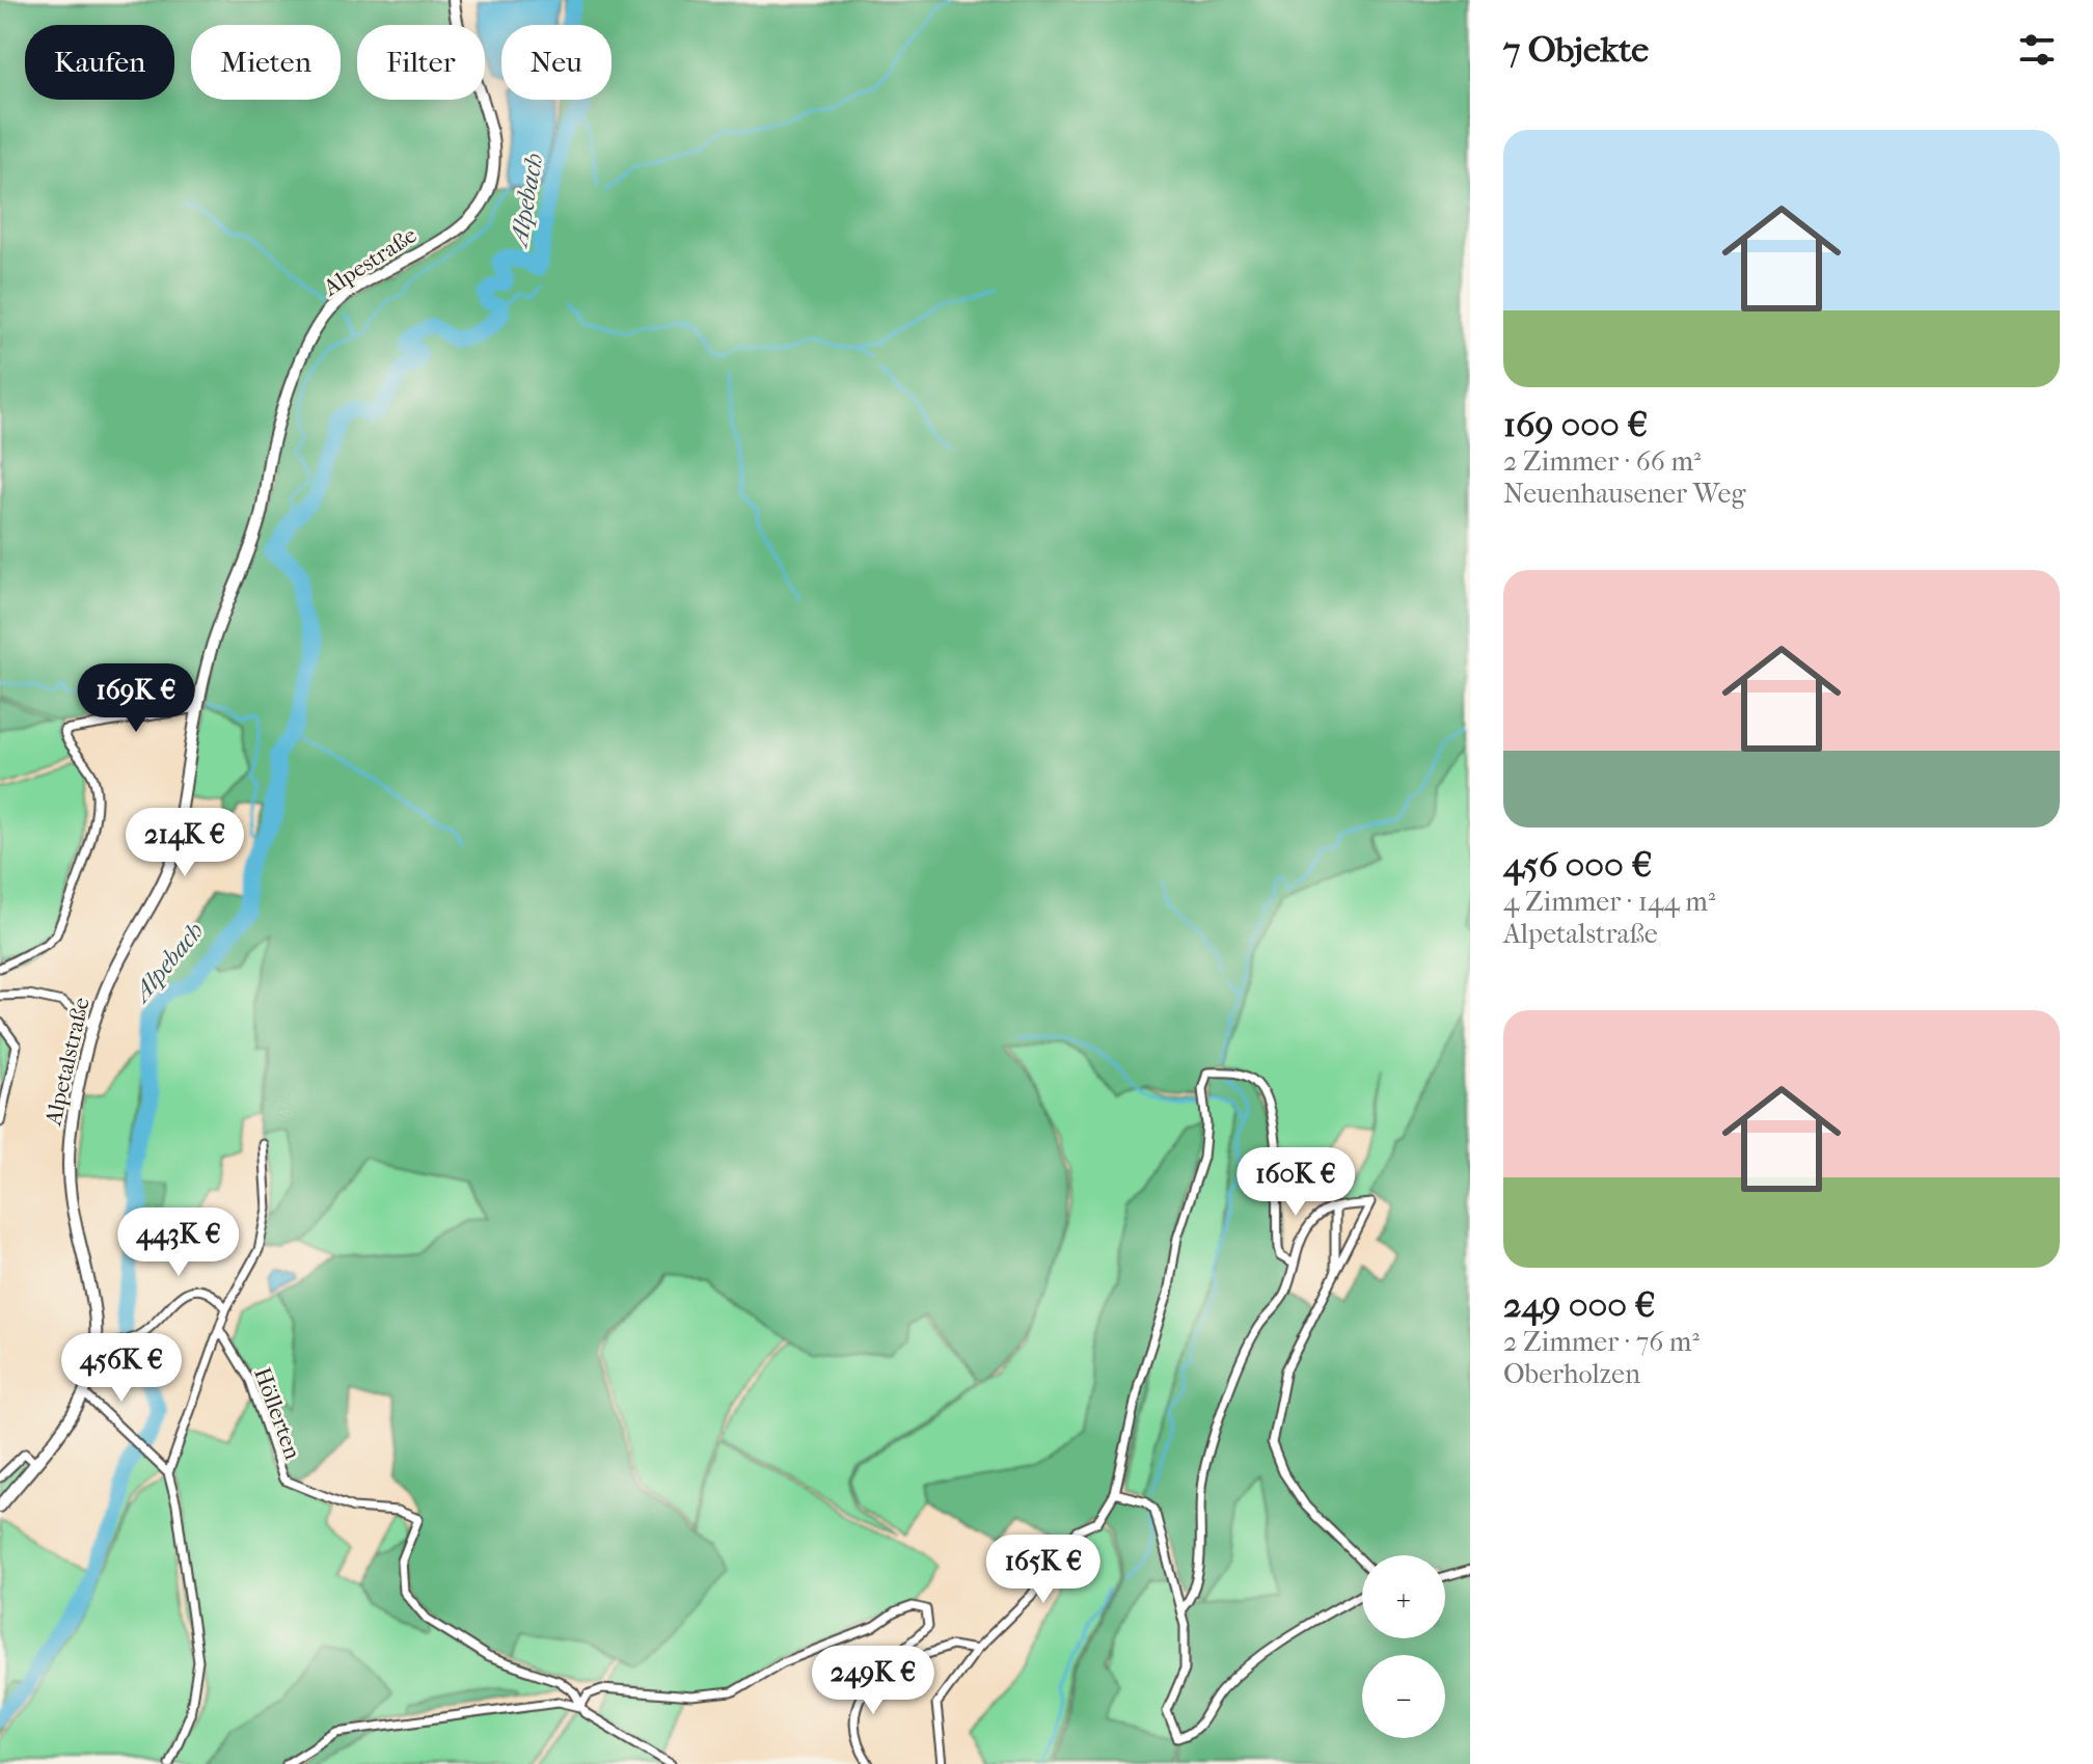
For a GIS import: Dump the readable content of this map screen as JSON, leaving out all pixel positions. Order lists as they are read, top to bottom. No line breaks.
{"streets":{"main road":["Alpestraße","Alpetalstraße"],"street":["Höllerten"]},"crossings":[["Alpestraße","Alpetalstraße"]],"water":["Alpebach"],"page":{"heading":"7 Objekte","chip":["Kaufen","Mieten","Filter","Neu"],"list":[{"name":"169 000 €","note":"2 Zimmer · 66 m² · Neuenhausener Weg"},{"name":"456 000 €","note":"4 Zimmer · 144 m² · Alpetalstraße"},{"name":"249 000 €","note":"2 Zimmer · 76 m² · Oberholzen"}],"price":["169K €","214K €","160K €","443K €","456K €","165K €","249K €"],"map_buttons":["+","−"]}}
